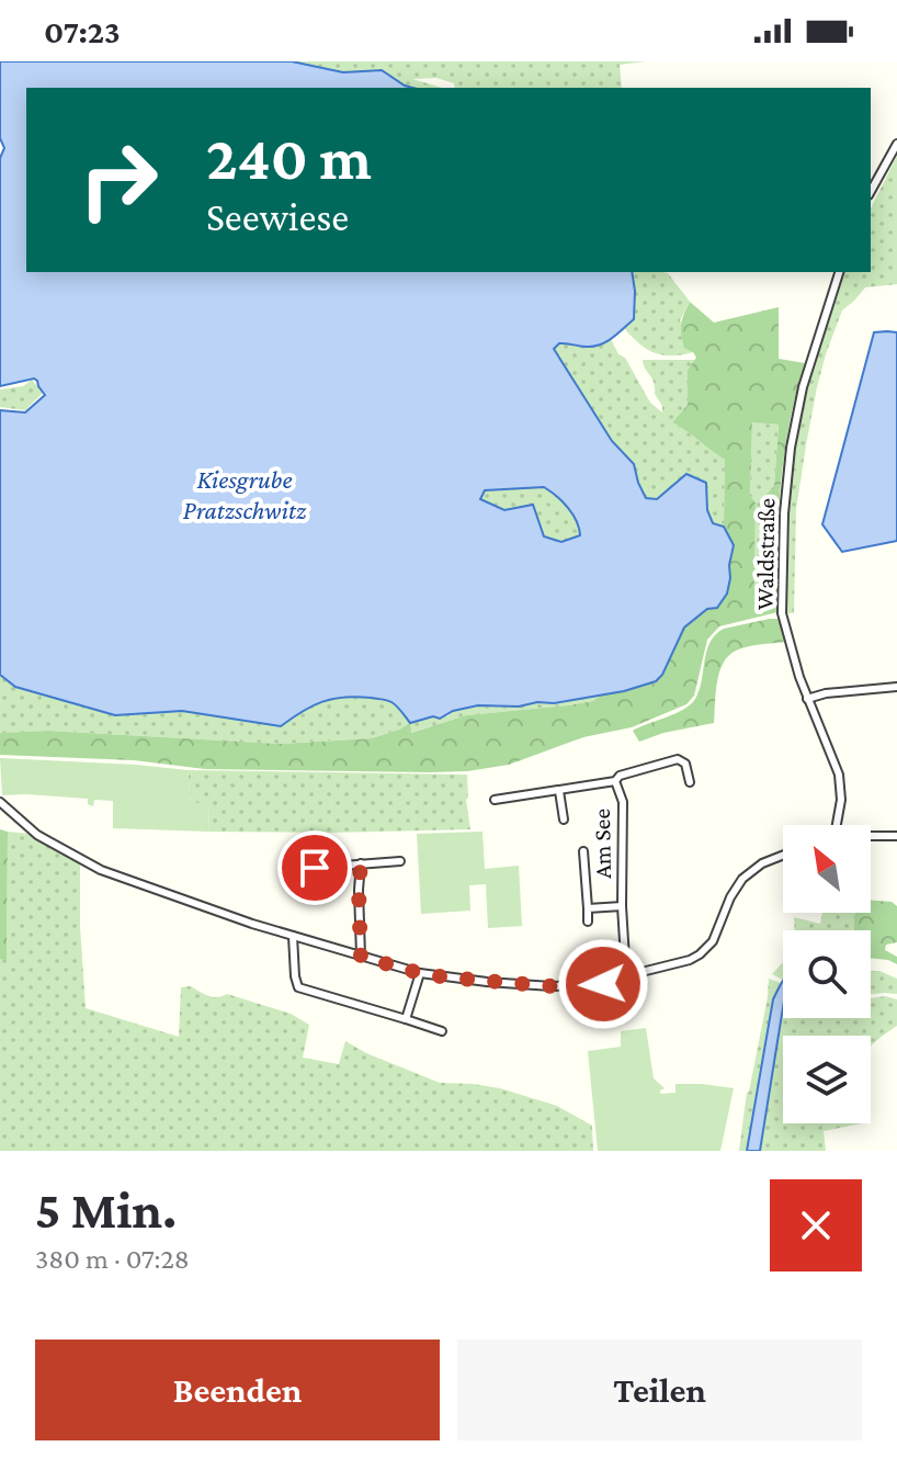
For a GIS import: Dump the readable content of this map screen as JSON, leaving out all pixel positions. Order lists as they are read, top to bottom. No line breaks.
{"streets":{"street":["Waldstraße","Am See"]},"water":["Kiesgrube Pratzschwitz"],"north":"top left","page":{"status":"07:23","turn":["240 m","Seewiese"],"heading":["5 Min.","380 m · 07:28"],"buttons":["Beenden","Teilen"]}}
